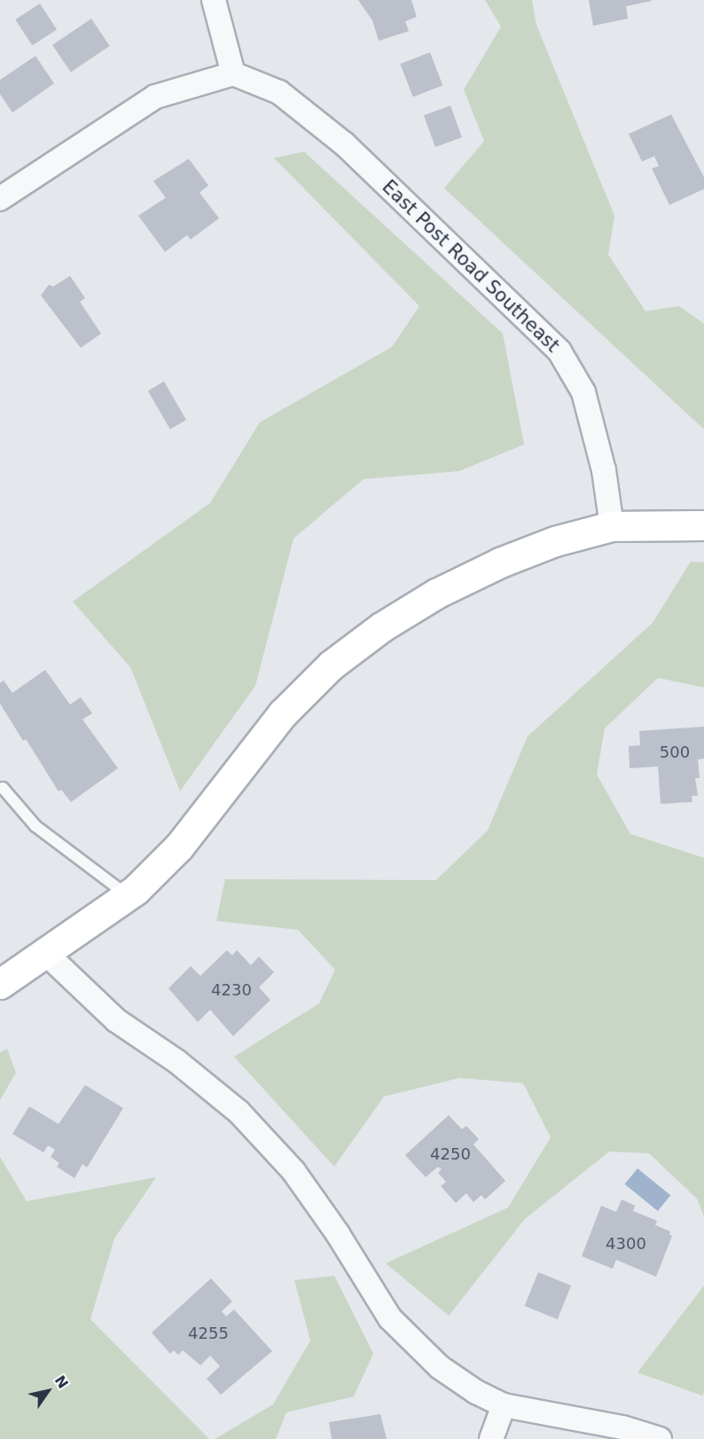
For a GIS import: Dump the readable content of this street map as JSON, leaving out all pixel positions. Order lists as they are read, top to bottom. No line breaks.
{"streets":{"street":["East Post Road Southeast"]},"house_numbers":["500","4230","4250","4300","4255"],"north":"top right"}
